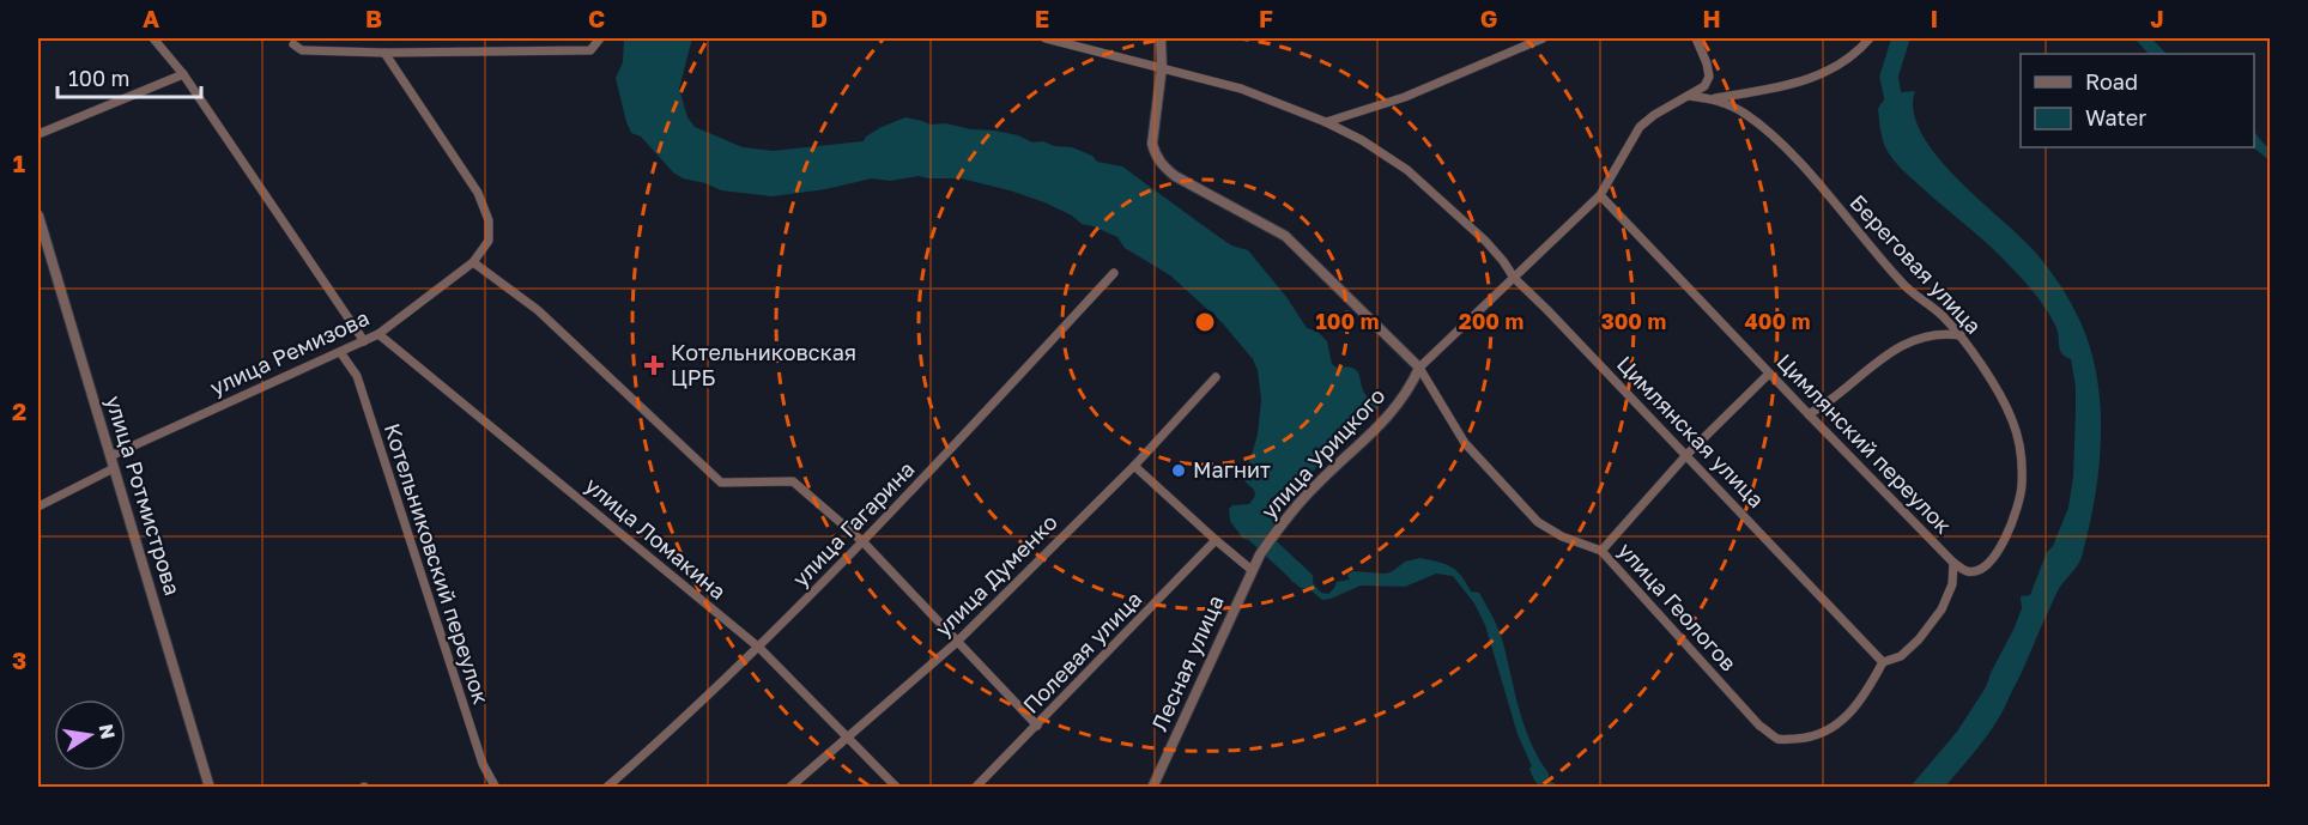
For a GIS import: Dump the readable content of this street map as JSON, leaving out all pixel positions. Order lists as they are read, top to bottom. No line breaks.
{"streets":{"street":["Береговая улица","улица Ремизова","Цимлянская улица","Цимлянский переулок","улица Урицкого","улица Ротмистрова","улица Гагарина","улица Ломакина","Котельниковский переулок","улица Думенко","улица Геологов","Полевая улица","Лесная улица"]},"crossings":[["Береговая улица","Цимлянский переулок"],["улица Ремизова","улица Ротмистрова"],["улица Ремизова","улица Ломакина"],["улица Ремизова","Котельниковский переулок"],["Цимлянская улица","улица Геологов"],["улица Урицкого","улица Геологов"],["улица Урицкого","Лесная улица"],["улица Гагарина","улица Ломакина"],["улица Ломакина","улица Думенко"]],"places":{"health":["Котельниковская ЦРБ"],"other":["Магнит"]},"legend":["Road","Water"],"scale_bar":"100 m","north":"right","grid":{"columns":["A","B","C","D","E","F","G","H","I","J"],"rows":["1","2","3"]},"rings":["100 m","200 m","300 m","400 m"]}
